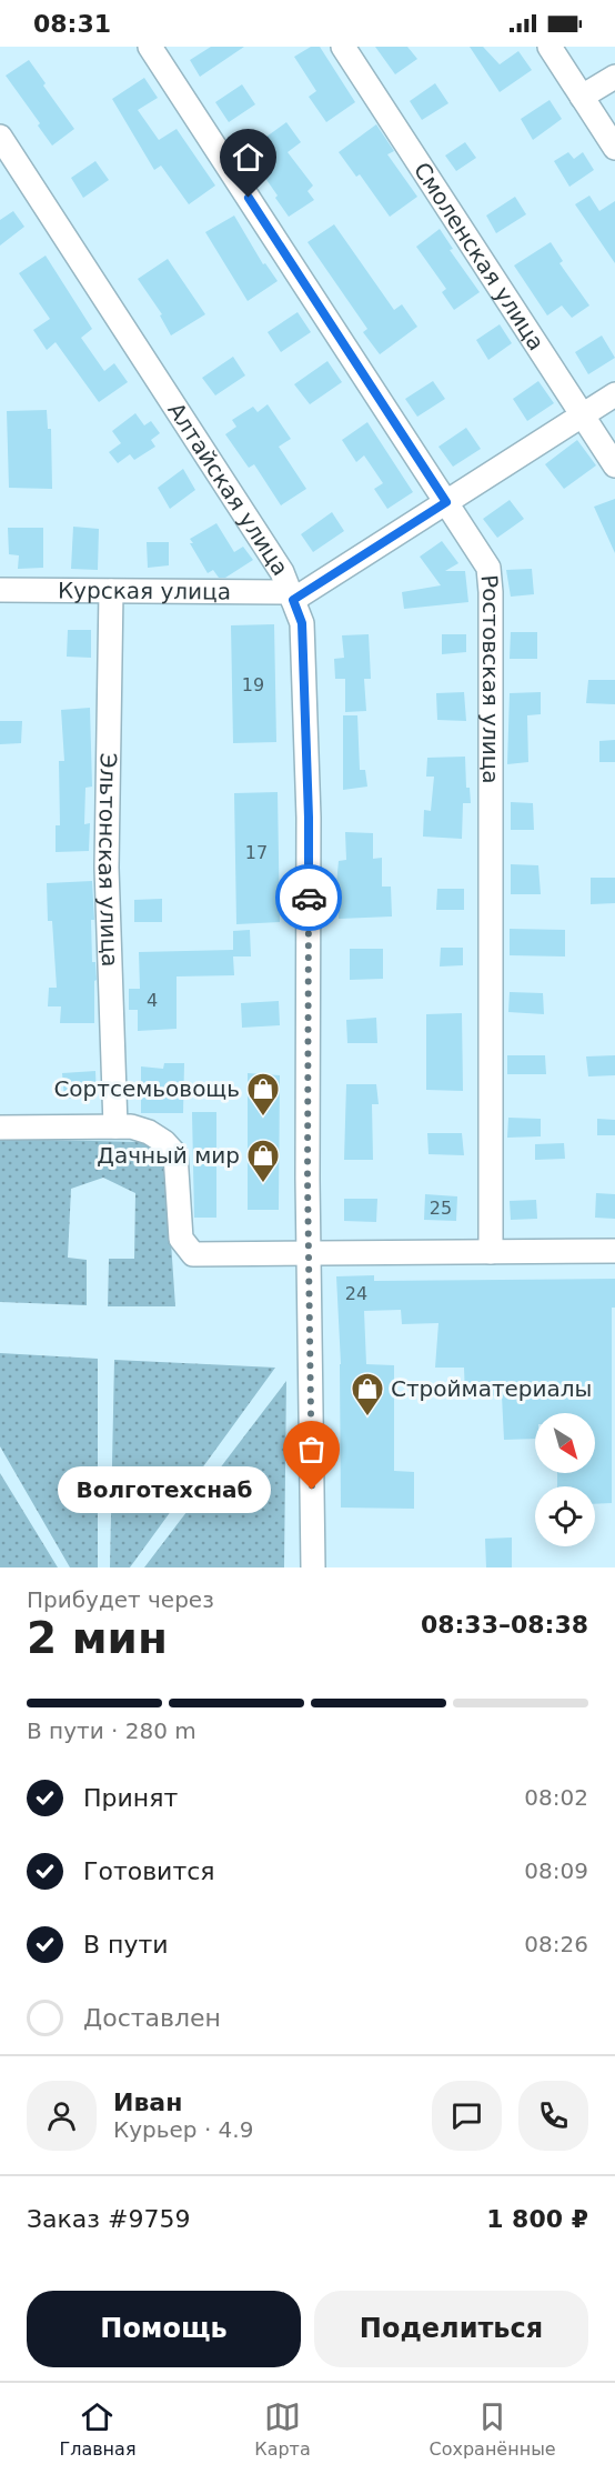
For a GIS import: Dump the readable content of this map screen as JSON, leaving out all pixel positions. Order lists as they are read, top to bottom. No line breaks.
{"streets":{"street":["Смоленская улица","Алтайская улица","Курская улица","Ростовская улица","Эльтонская улица"]},"crossings":[["Алтайская улица","Курская улица"],["Курская улица","Эльтонская улица"]],"places":{"shop":["Сортсемьовощь","Дачный мир","Стройматериалы"],"other":["Волготехснаб"]},"house_numbers":["19","17","4","25","24"],"north":"bottom right","page":{"status":"08:31","bubble":"Волготехснаб","heading":["2 мин","Прибудет через","08:33–08:38"],"panel":["Иван","Курьер · 4.9","Заказ #9759","1 800 ₽"],"bar":"В пути · 280 m","list":[["Принят","08:02"],["Готовится","08:09"],["В пути","08:26"],"Доставлен"],"buttons":["Помощь","Поделиться"],"tabs":["Главная","Карта","Сохранённые"]}}
